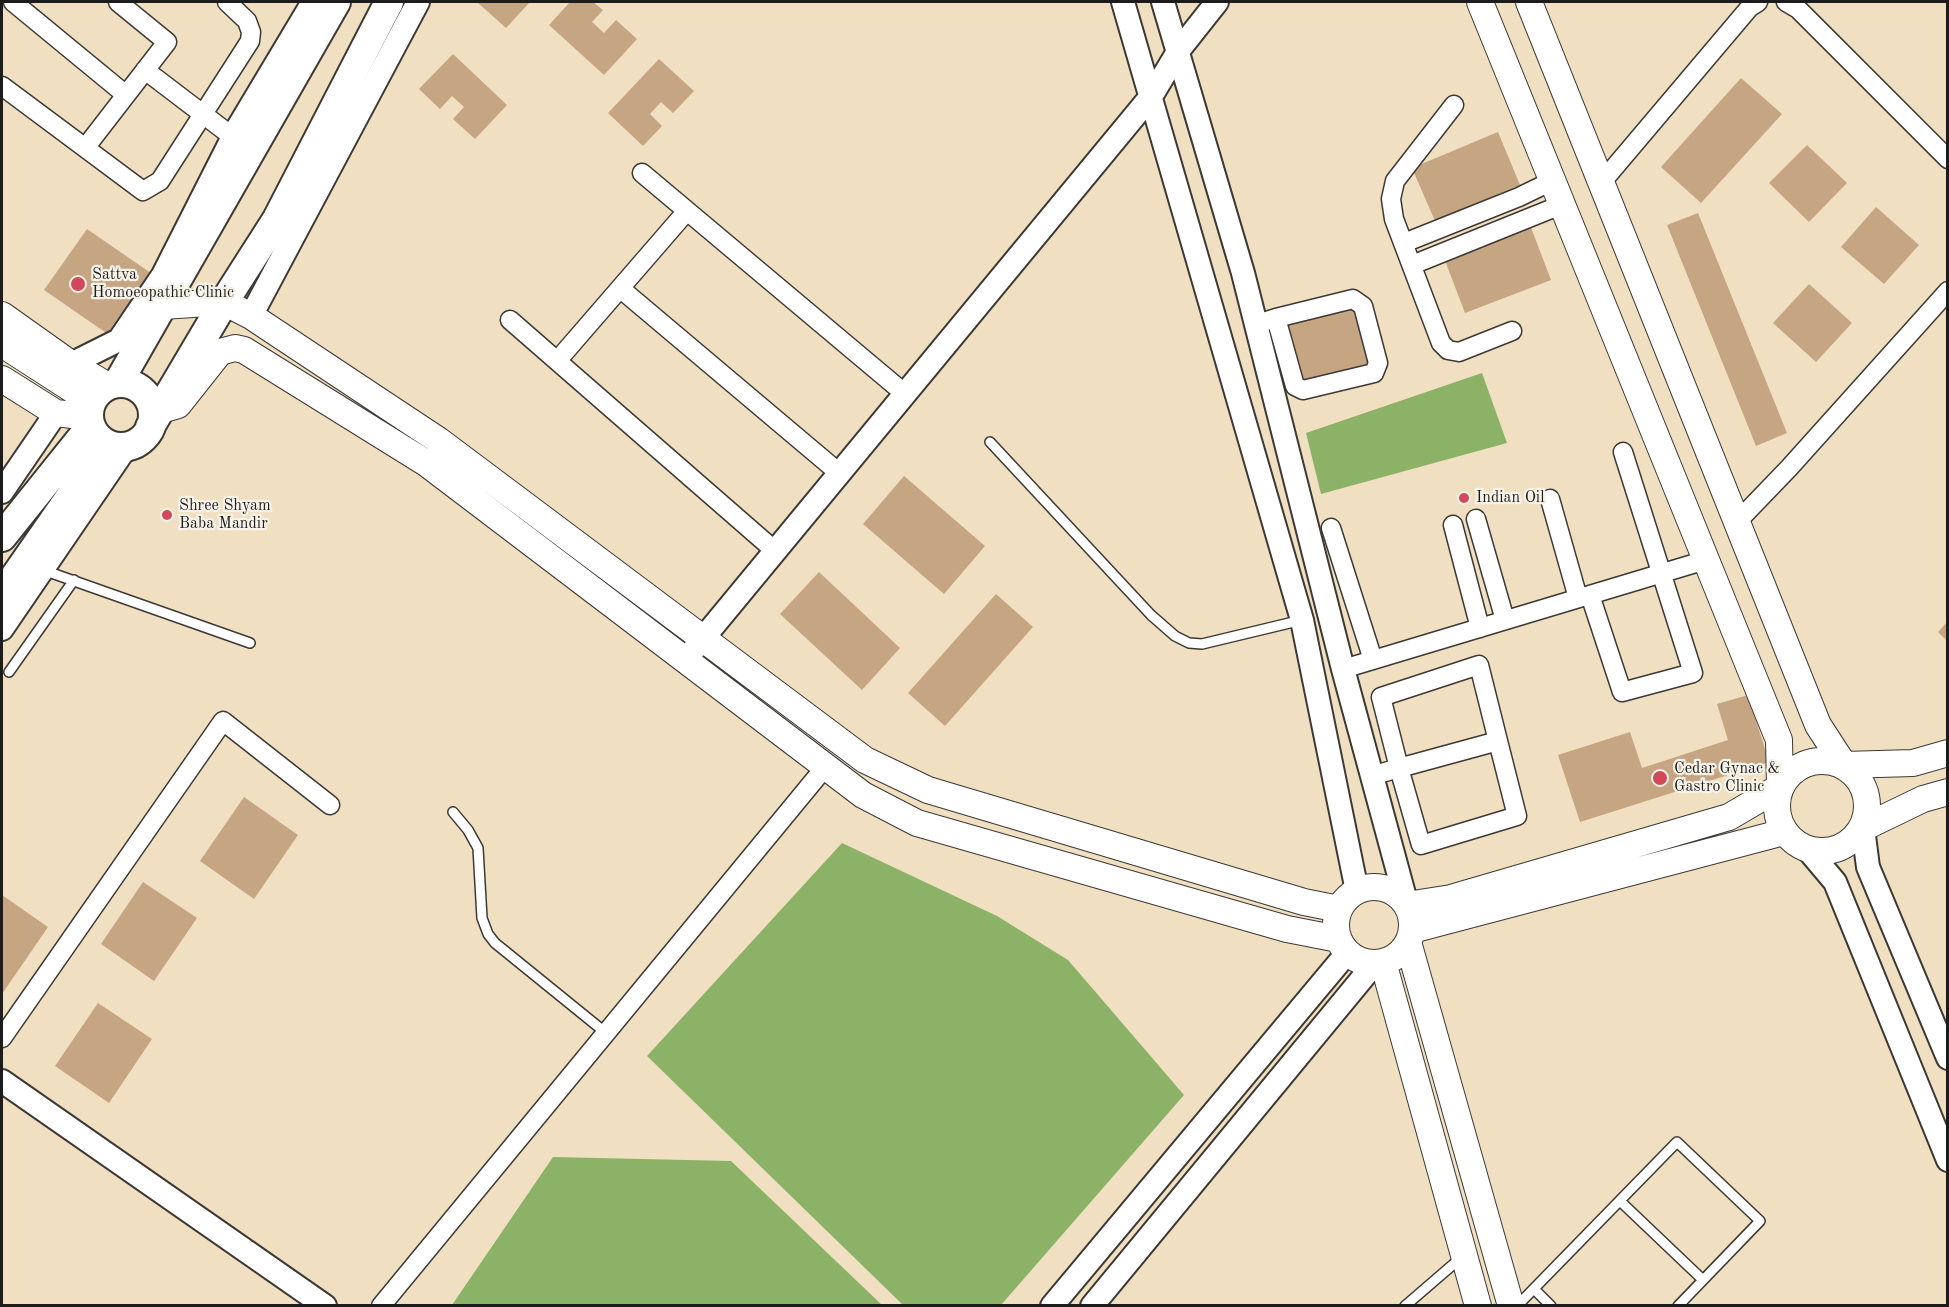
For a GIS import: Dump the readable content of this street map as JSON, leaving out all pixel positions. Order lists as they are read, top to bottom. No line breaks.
{"places":["Sattva Homoeopathic Clinic","Indian Oil","Shree Shyam Baba Mandir","Cedar Gynac & Gastro Clinic"]}
